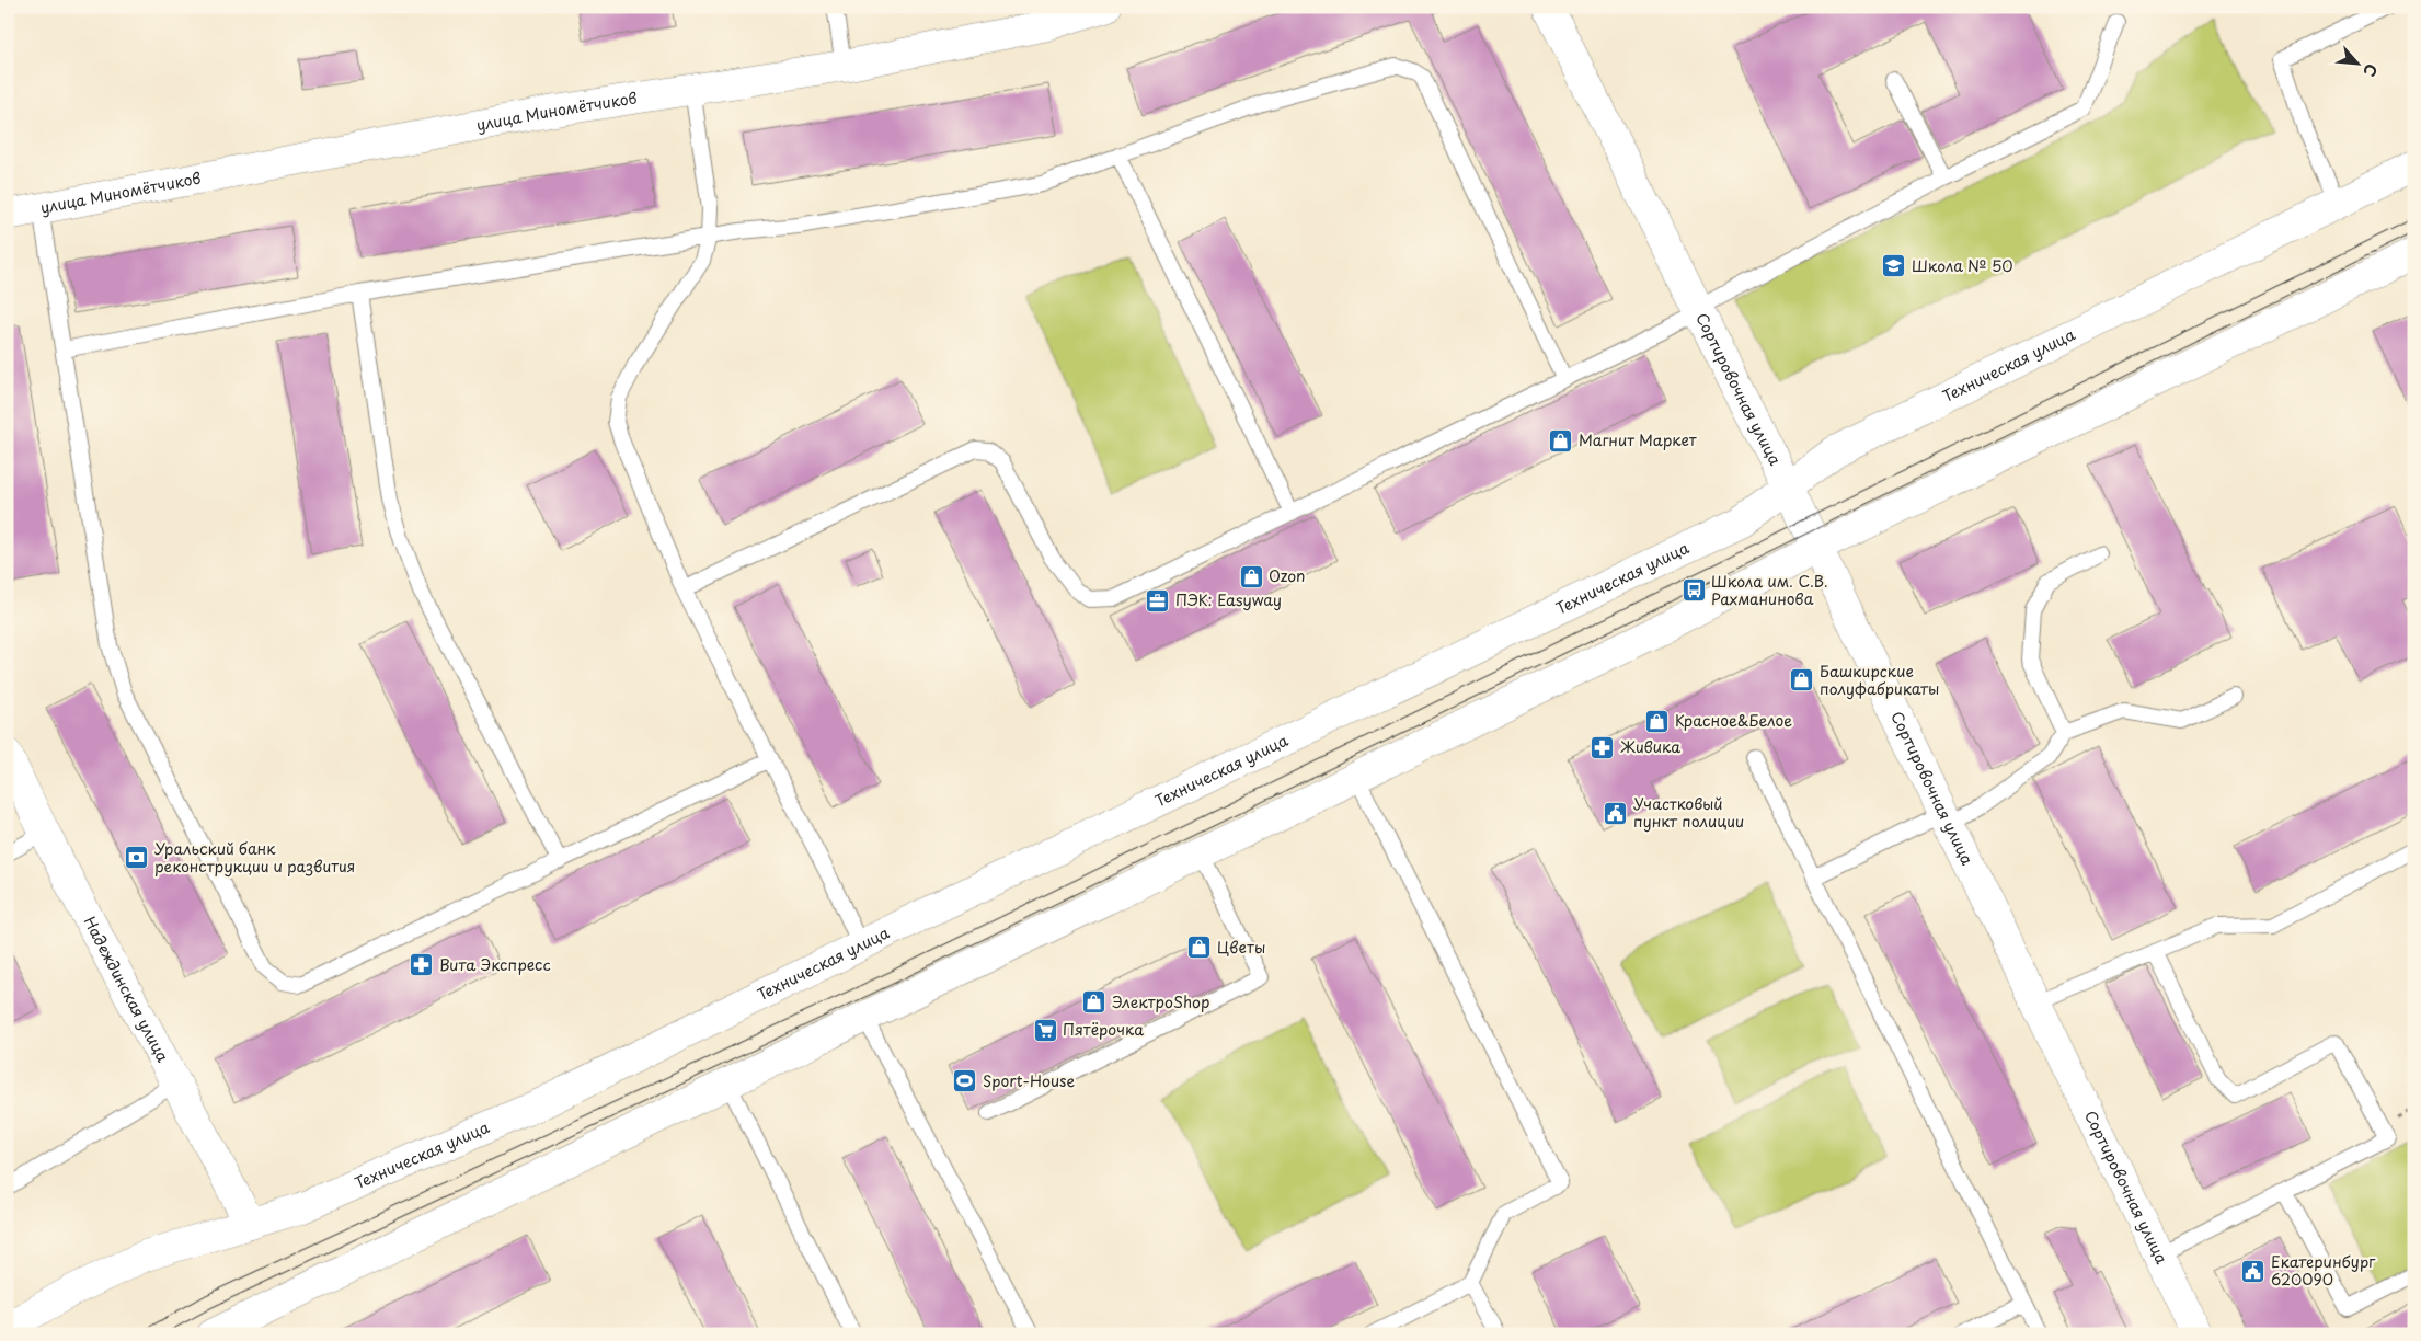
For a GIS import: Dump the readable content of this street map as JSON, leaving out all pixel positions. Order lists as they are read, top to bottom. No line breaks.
{"streets":{"street":["улица Миномётчиков","Техническая улица","Сортировочная улица","Надеждинская улица"]},"crossings":[["Техническая улица","Сортировочная улица"],["Техническая улица","Надеждинская улица"]],"places":{"school or university":["Школа № 50"],"shop":["Магнит Маркет","Ozon","Башкирские полуфабрикаты","Красное&Белое","Цветы","ЭлектроShop"],"bus stop":["Школа им. С.В. Рахманинова"],"office":["ПЭК: Easyway"],"pharmacy":["Живика","Вита Экспресс"],"public building":["Участковый пункт полиции","Екатеринбург 620090"],"bank":["Уральский банк реконструкции и развития"],"supermarket":["Пятёрочка"],"sports":["Sport-House"]},"north":"bottom right"}
